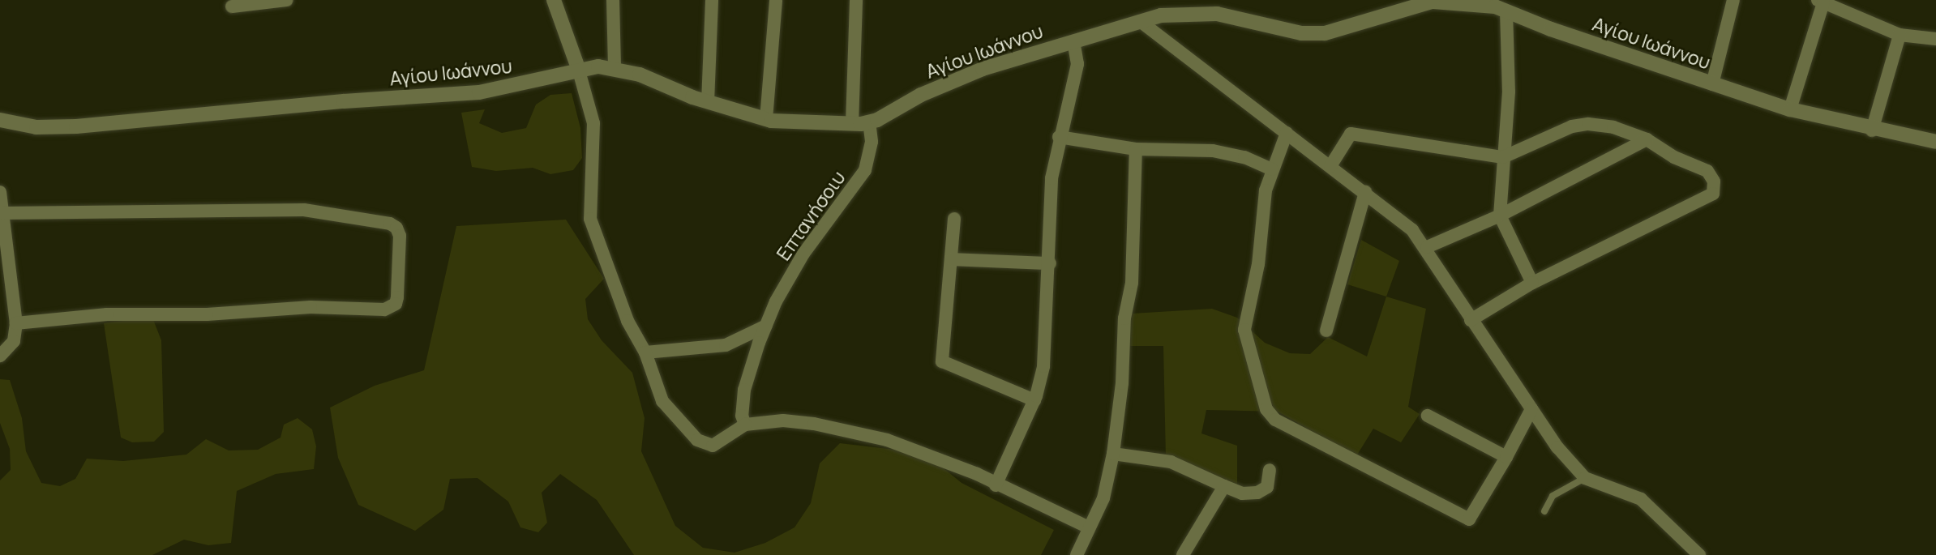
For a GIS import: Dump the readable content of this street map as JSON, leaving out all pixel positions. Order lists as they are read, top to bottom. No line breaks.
{"streets":{"street":["Αγίου Ιωάννου","Επτανήσοιυ"]},"crossings":[["Αγίου Ιωάννου","Επτανήσοιυ"]]}
